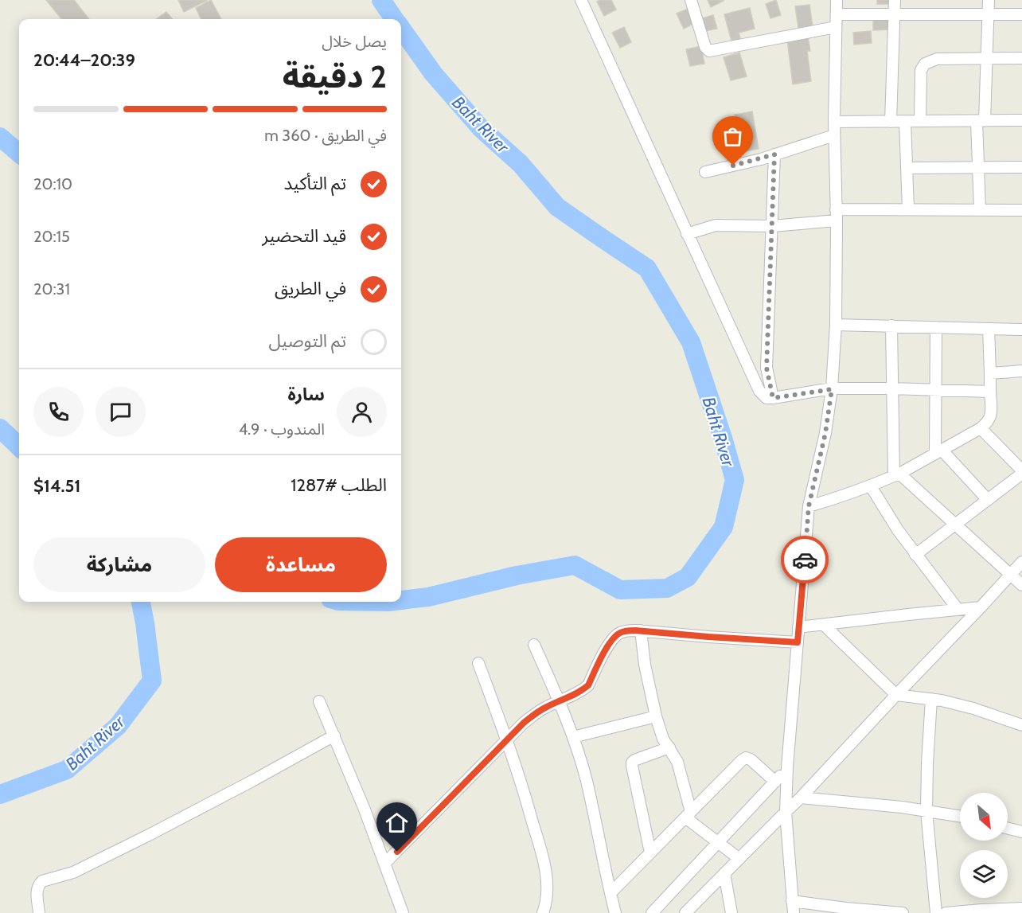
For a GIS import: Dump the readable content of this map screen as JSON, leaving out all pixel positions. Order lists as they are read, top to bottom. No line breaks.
{"water":["Baht River"],"north":"bottom right","page":{"heading":["2 دقيقة","يصل خلال","20:39–20:44"],"panel":["سارة","المندوب · 4.9","الطلب #1287","$14.51"],"bar":"في الطريق · 360 m","list":[["تم التأكيد","20:10"],["قيد التحضير","20:15"],["في الطريق","20:31"],"تم التوصيل"],"buttons":["مساعدة","مشاركة"]}}
